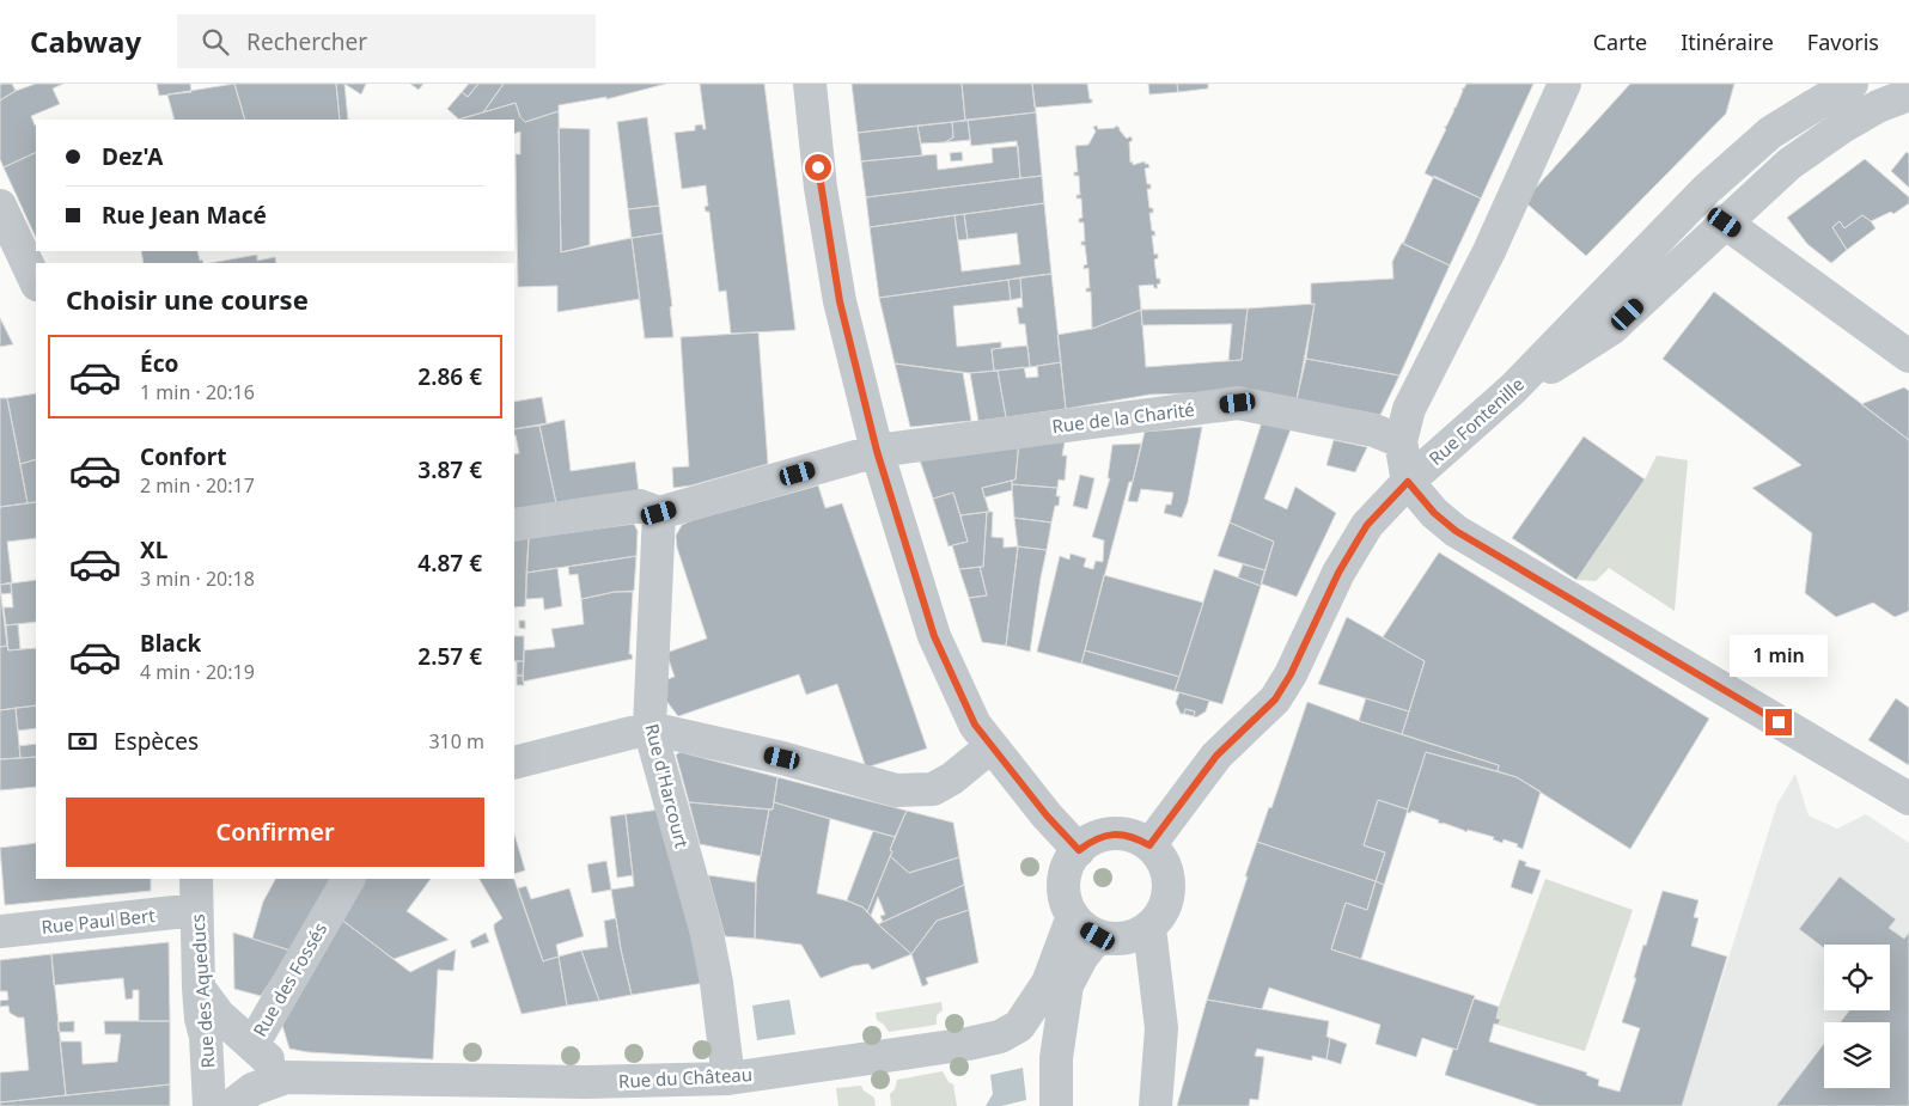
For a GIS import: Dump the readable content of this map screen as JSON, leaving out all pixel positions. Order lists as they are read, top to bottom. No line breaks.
{"streets":{"street":["Rue de la Charité","Rue Fontenille","Rue d'Harcourt","Rue Paul Bert","Rue des Fossés","Rue des Aqueducs","Rue du Château"]},"crossings":[["Rue de la Charité","Rue d'Harcourt"],["Rue d'Harcourt","Rue du Château"],["Rue Paul Bert","Rue des Aqueducs"],["Rue des Fossés","Rue des Aqueducs"]],"page":{"header":"Cabway","search":"Rechercher","nav":["Carte","Itinéraire","Favoris"],"banner":["Dez'A","Rue Jean Macé"],"heading":"Choisir une course","list":[{"name":"Éco","note":"1 min · 20:16","value":"2.86 €"},{"name":"Confort","note":"2 min · 20:17","value":"3.87 €"},{"name":"XL","note":"3 min · 20:18","value":"4.87 €"},{"name":"Black","note":"4 min · 20:19","value":"2.57 €"}],"bubble":"1 min","pay":["Espèces","310 m"],"buttons":"Confirmer"}}
